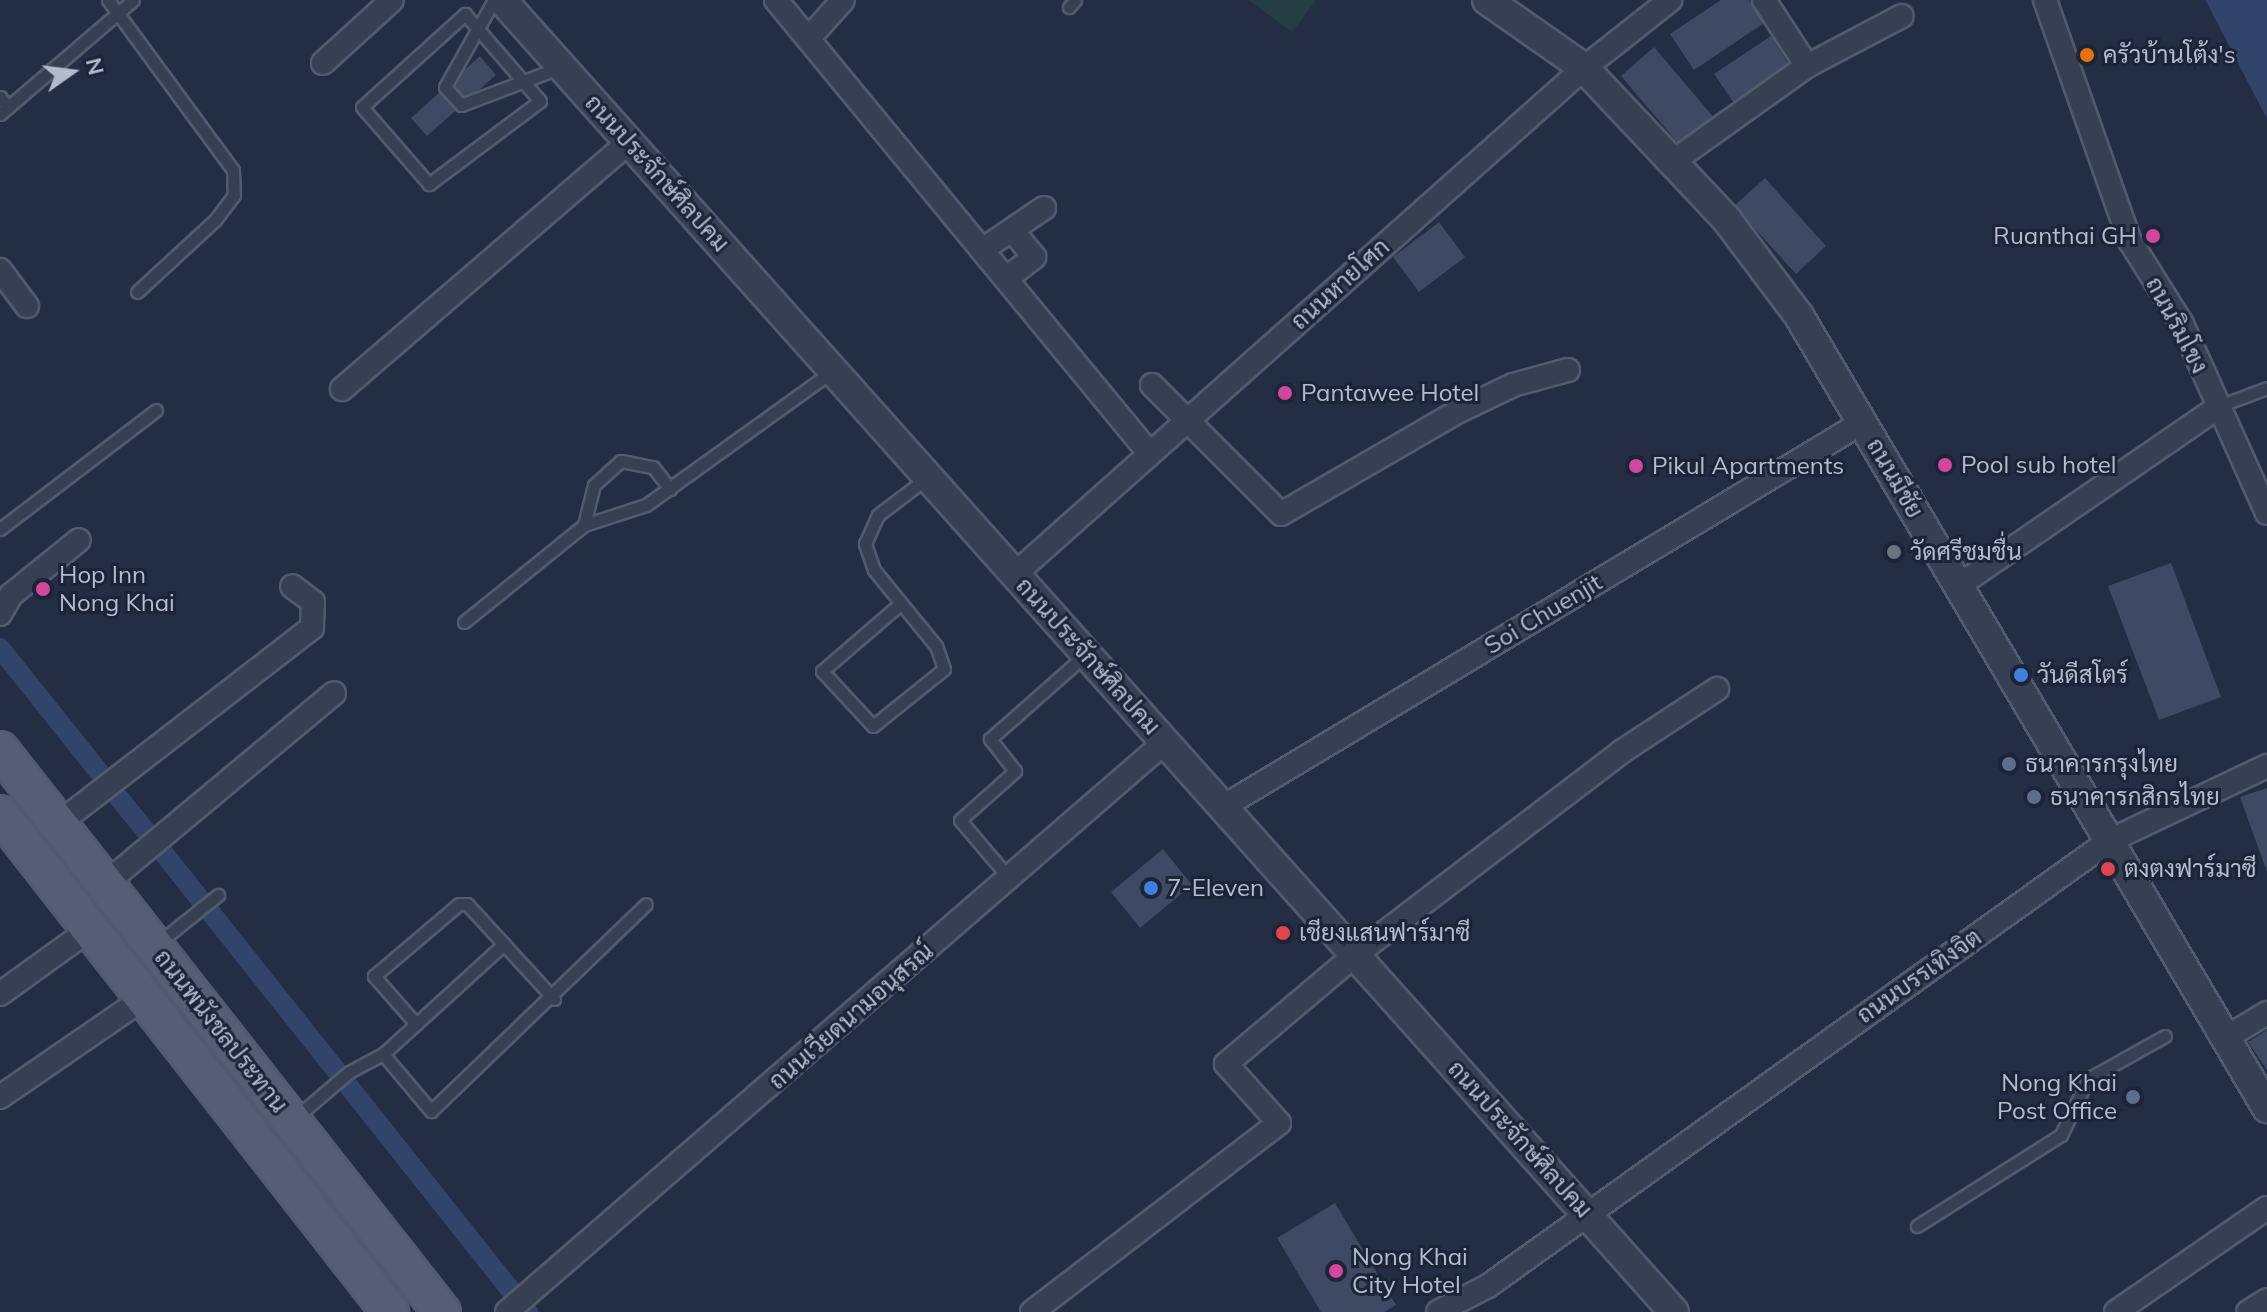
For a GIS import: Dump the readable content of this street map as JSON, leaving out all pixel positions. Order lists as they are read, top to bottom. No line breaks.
{"streets":{"main road":["ถนนพนังชลประทาน"],"street":["ถนนประจักษ์ศิลปคม","ถนนหายโศก","ถนนริมโขง","ถนนมีชัย","Soi Chuenjit","ถนนบรรเทิงจิต","ถนนเวียดนามอนุสรณ์"]},"crossings":[["ถนนประจักษ์ศิลปคม","ถนนหายโศก"],["ถนนประจักษ์ศิลปคม","Soi Chuenjit"],["ถนนประจักษ์ศิลปคม","ถนนบรรเทิงจิต"],["ถนนประจักษ์ศิลปคม","ถนนเวียดนามอนุสรณ์"],["ถนนหายโศก","ถนนมีชัย"],["ถนนมีชัย","Soi Chuenjit"],["ถนนมีชัย","ถนนบรรเทิงจิต"]],"places":["ครัวบ้านโต้ง's","Ruanthai GH","Pantawee Hotel","Pool sub hotel","Pikul Apartments","วัดศรีชมชื่น","Hop Inn Nong Khai","วันดีสโตร์","ธนาคารกรุงไทย","ธนาคารกสิกรไทย","ตงตงฟาร์มาซี","7-Eleven","เชียงแสนฟาร์มาซี","Nong Khai Post Office","Nong Khai City Hotel"],"north":"right"}
